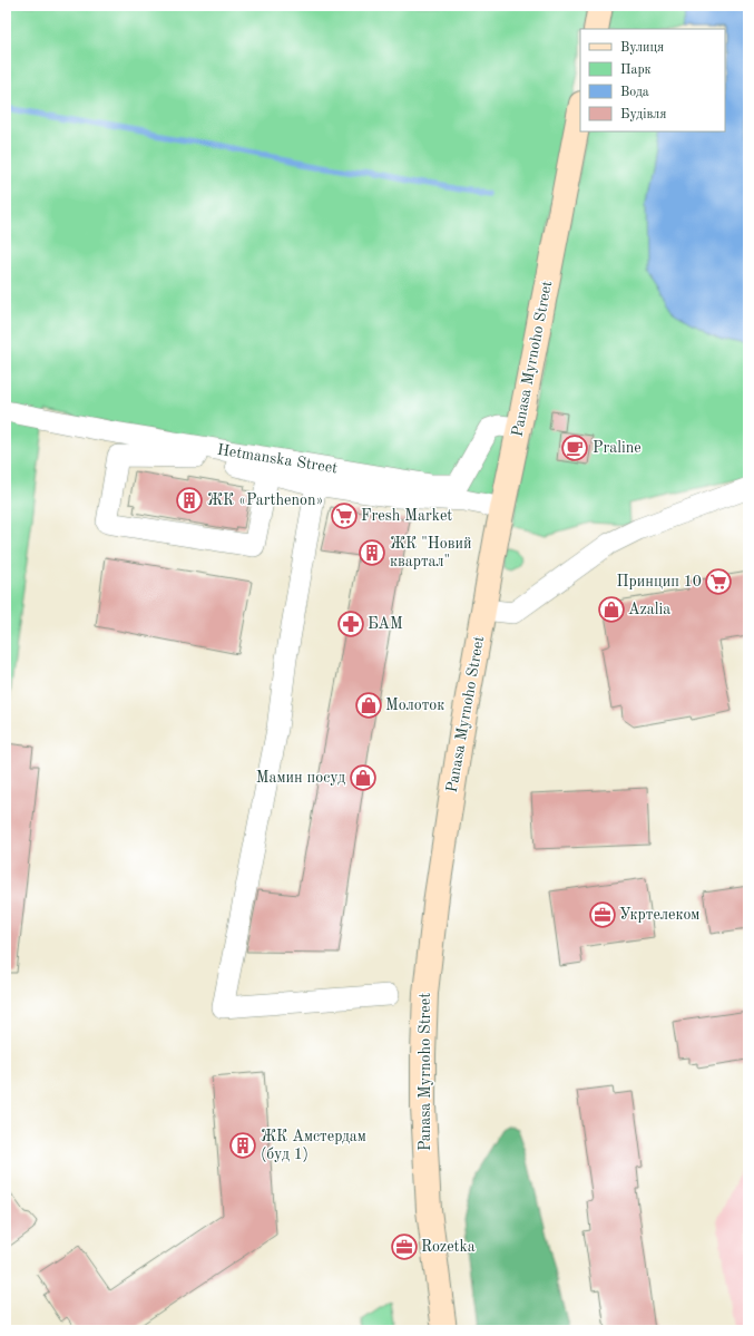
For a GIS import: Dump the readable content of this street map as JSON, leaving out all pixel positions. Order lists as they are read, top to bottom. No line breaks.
{"streets":{"main road":["Panasa Myrnoho Street"],"street":["Hetmanska Street"]},"crossings":[["Panasa Myrnoho Street","Hetmanska Street"]],"places":{"cafe":["Praline"],"building":["ЖК «Parthenon»","ЖК \"Новий квартал\"","ЖК Амстердам (буд 1)"],"supermarket":["Fresh Market","Принцип 10"],"shop":["Azalia","Молоток","Мамин посуд"],"pharmacy":["БАМ"],"office":["Укртелеком","Rozetka"]},"legend":["Вулиця","Парк","Вода","Будівля"]}
